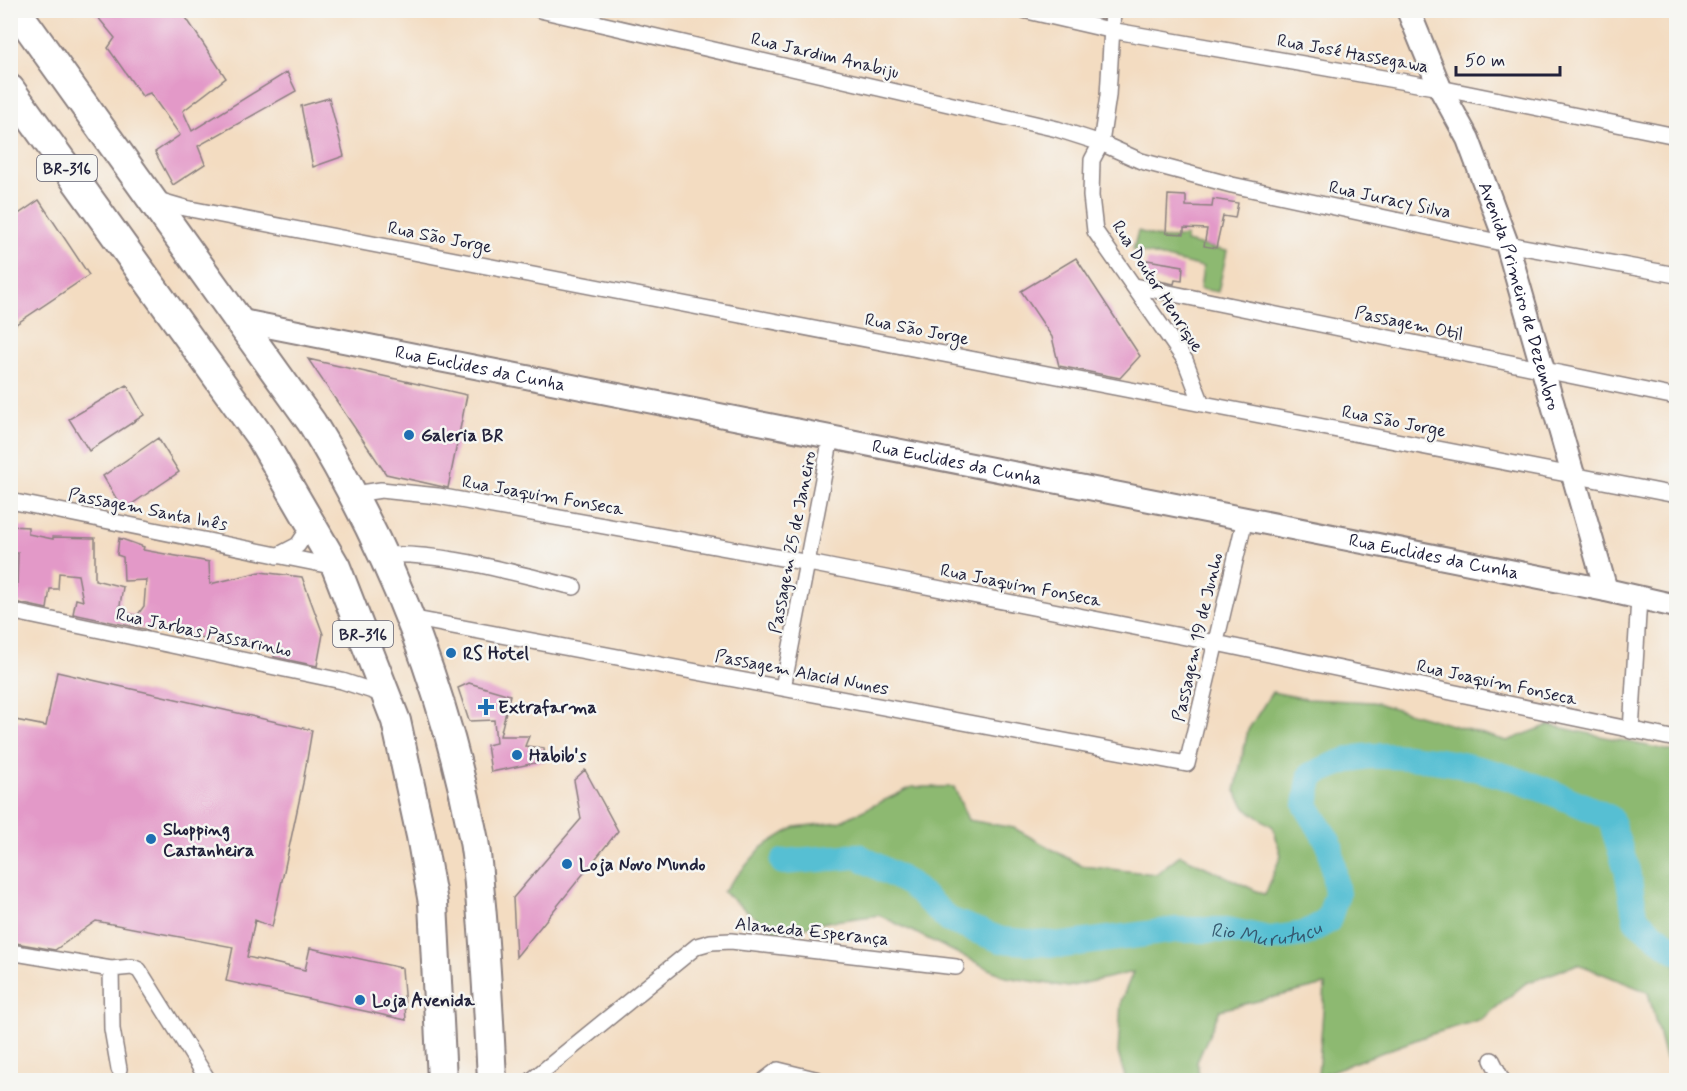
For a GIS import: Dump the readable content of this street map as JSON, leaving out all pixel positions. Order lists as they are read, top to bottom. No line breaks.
{"streets":{"highway":["BR-316"],"street":["Rua José Hassegawa","Rua Jardim Anabiju","Rua Juracy Silva","Rua São Jorge","Rua Doutor Henrique","Avenida Primeiro de Dezembro","Passagem Otil","Rua Euclides da Cunha","Rua Joaquim Fonseca","Passagem Santa Inês","Passagem 25 de Janeiro","Rua Jarbas Passarinho","Passagem 19 de Junho","Passagem Alacid Nunes","Alameda Esperança"]},"crossings":[["Rua José Hassegawa","Rua Doutor Henrique"],["Rua José Hassegawa","Avenida Primeiro de Dezembro"],["Rua Jardim Anabiju","Rua Juracy Silva"],["Rua Jardim Anabiju","Rua Doutor Henrique"],["BR-316","Rua São Jorge"],["BR-316","Rua Euclides da Cunha"],["BR-316","Rua Joaquim Fonseca"],["BR-316","Passagem Santa Inês"],["BR-316","Rua Jarbas Passarinho"],["BR-316","Passagem Alacid Nunes"],["Rua Juracy Silva","Rua Doutor Henrique"],["Rua Juracy Silva","Avenida Primeiro de Dezembro"],["Rua São Jorge","Rua Doutor Henrique"],["Rua São Jorge","Avenida Primeiro de Dezembro"],["Rua Doutor Henrique","Passagem Otil"],["Avenida Primeiro de Dezembro","Passagem Otil"],["Avenida Primeiro de Dezembro","Rua Euclides da Cunha"],["Rua Euclides da Cunha","Passagem 25 de Janeiro"],["Rua Euclides da Cunha","Passagem 19 de Junho"],["Rua Joaquim Fonseca","Passagem 25 de Janeiro"],["Rua Joaquim Fonseca","Passagem 19 de Junho"],["Passagem 25 de Janeiro","Passagem Alacid Nunes"],["Passagem 19 de Junho","Passagem Alacid Nunes"]],"water":["Rio Murutucu"],"places":{"other":["Galeria BR","RS Hotel","Habib's","Shopping Castanheira","Loja Novo Mundo","Loja Avenida"],"health":["Extrafarma"]},"scale_bar":"50 m"}
